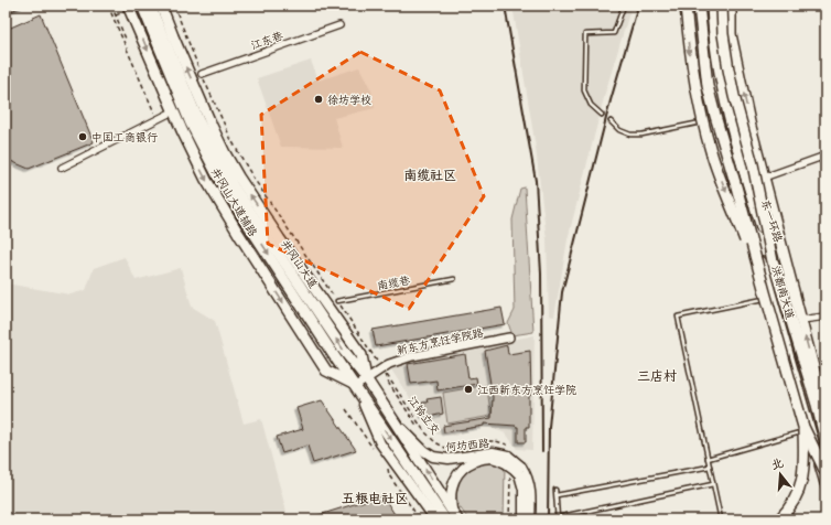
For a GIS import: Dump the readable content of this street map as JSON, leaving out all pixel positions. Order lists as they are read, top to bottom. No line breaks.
{"streets":{"main road":["井冈山大道辅路","东一环路","井冈山大道","洪都南大道","何坊西路"],"street":["江东巷","新东方烹饪学院路"],"lane":["南缆巷"],"path":["江铃立交"]},"crossings":[["井冈山大道辅路","井冈山大道"],["井冈山大道辅路","新东方烹饪学院路"],["井冈山大道","新东方烹饪学院路"],["井冈山大道","何坊西路"],["江铃立交","何坊西路"]],"districts":["南缆社区","三店村","五粮电社区"],"places":["徐坊学校","中国工商银行","江西新东方烹饪学院"],"north":"top"}
